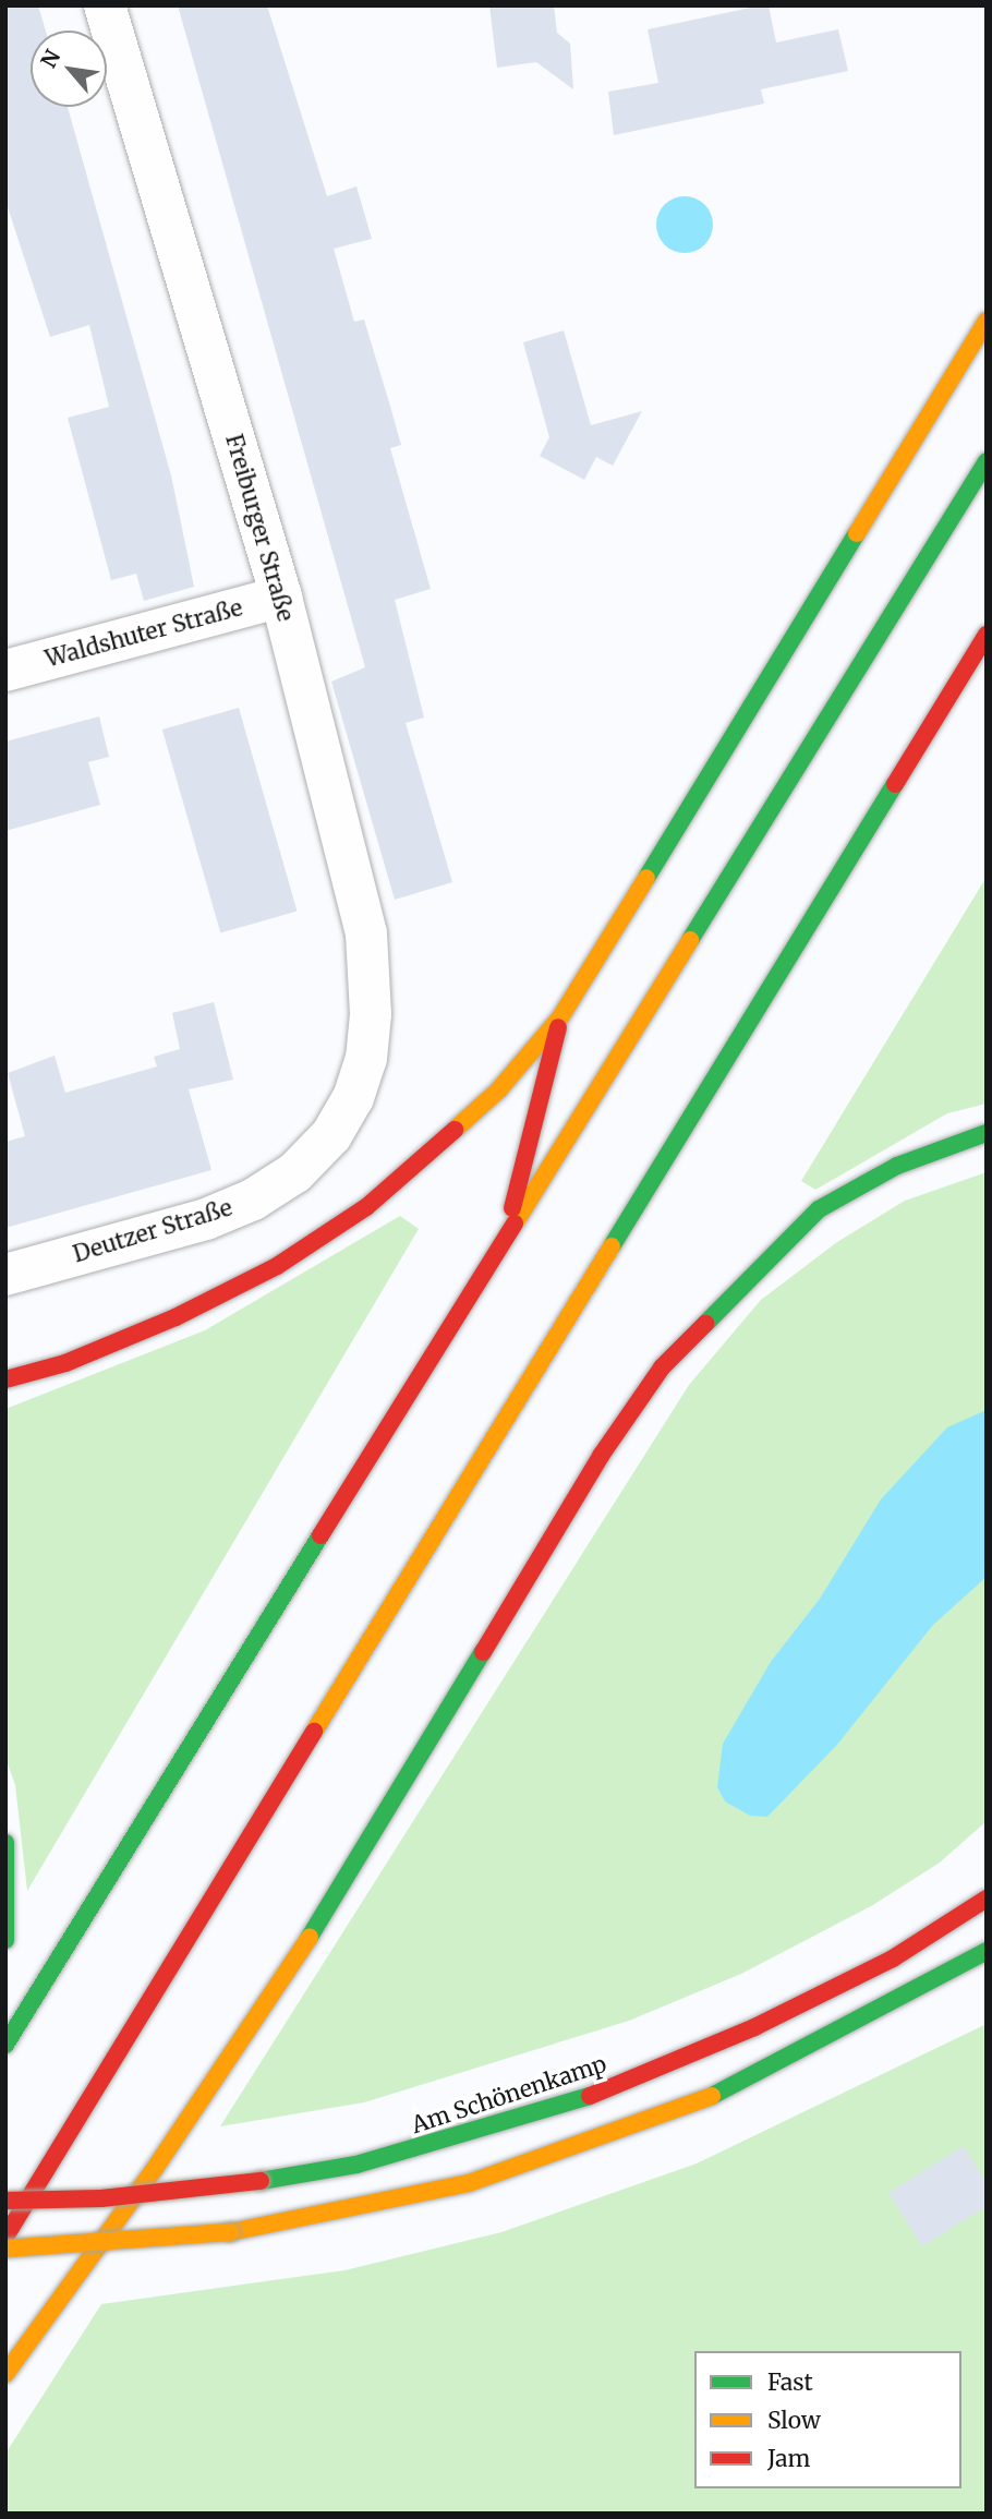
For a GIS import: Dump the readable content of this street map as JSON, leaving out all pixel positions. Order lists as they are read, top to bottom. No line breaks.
{"streets":{"main road":["Am Schönenkamp"],"street":["Freiburger Straße","Waldshuter Straße","Deutzer Straße"]},"crossings":[["Freiburger Straße","Waldshuter Straße"],["Freiburger Straße","Deutzer Straße"]],"legend":["Fast","Slow","Jam"],"north":"top left"}
